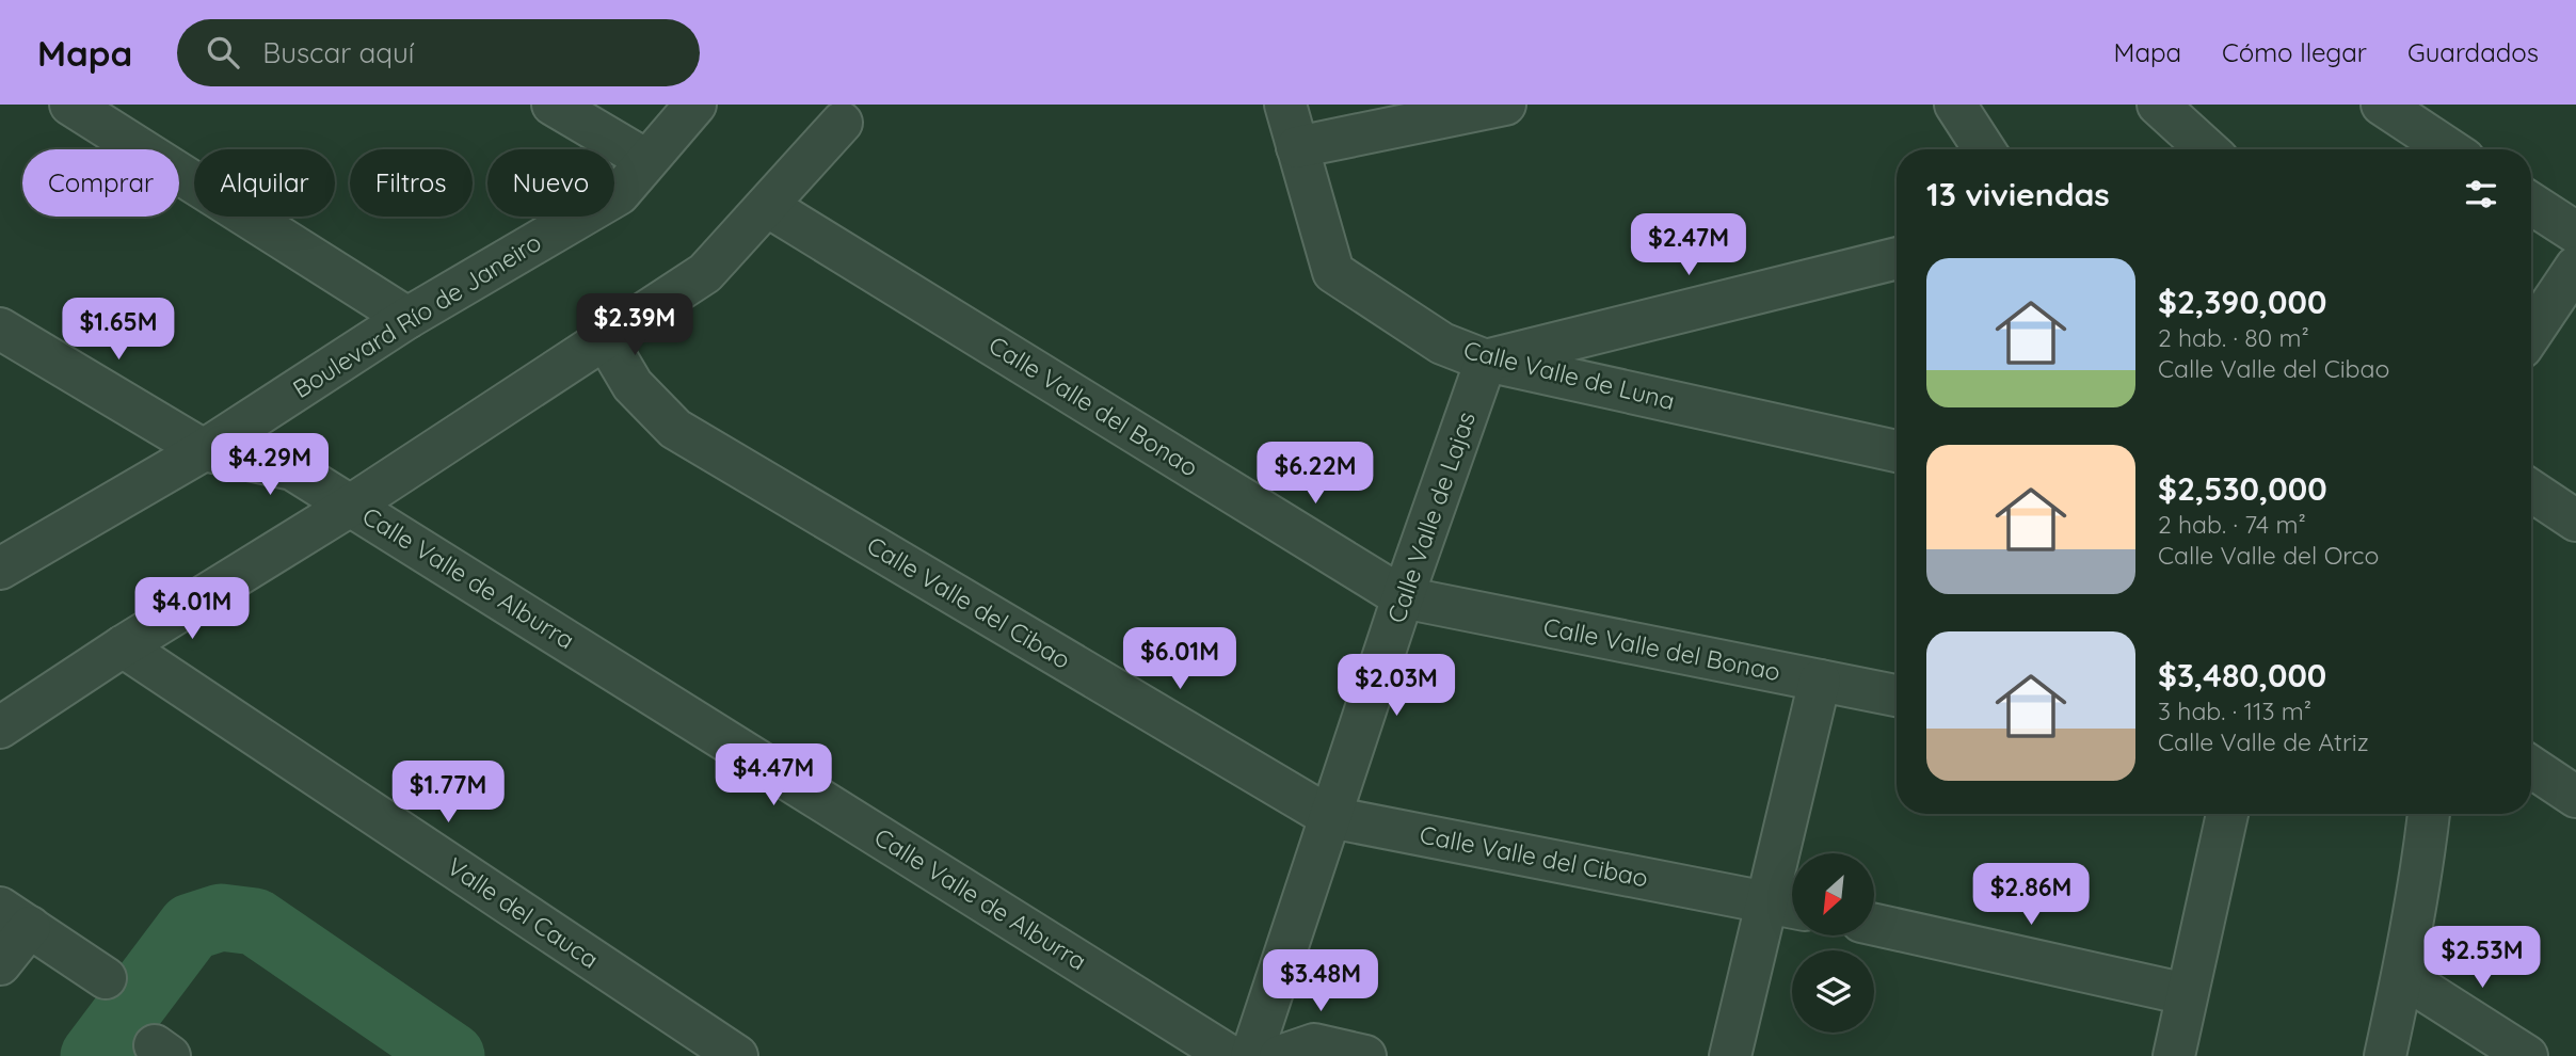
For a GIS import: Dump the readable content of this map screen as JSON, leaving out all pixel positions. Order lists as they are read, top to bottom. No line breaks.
{"streets":{"street":["Boulevard Río de Janeiro","Calle Valle de Luna","Calle Valle del Bonao","Calle Valle de Lajas","Calle Valle de Alburra","Calle Valle del Cibao","Valle del Cauca"]},"crossings":[["Boulevard Río de Janeiro","Calle Valle de Alburra"],["Calle Valle de Luna","Calle Valle de Lajas"],["Calle Valle del Bonao","Calle Valle de Lajas"],["Calle Valle de Lajas","Calle Valle del Cibao"]],"north":"bottom left","page":{"header":"Mapa","search":"Buscar aquí","nav":["Mapa","Cómo llegar","Guardados"],"chip":["Comprar","Alquilar","Filtros","Nuevo"],"heading":"13 viviendas","price":["$2.47M","$2.39M","$1.65M","$4.29M","$6.22M","$4.01M","$6.01M","$2.03M","$4.47M","$1.77M","$2.86M","$2.53M","$3.48M"],"list":[{"name":"$2,390,000","note":"2 hab. · 80 m² · Calle Valle del Cibao"},{"name":"$2,530,000","note":"2 hab. · 74 m² · Calle Valle del Orco"},{"name":"$3,480,000","note":"3 hab. · 113 m² · Calle Valle de Atriz"}]}}
